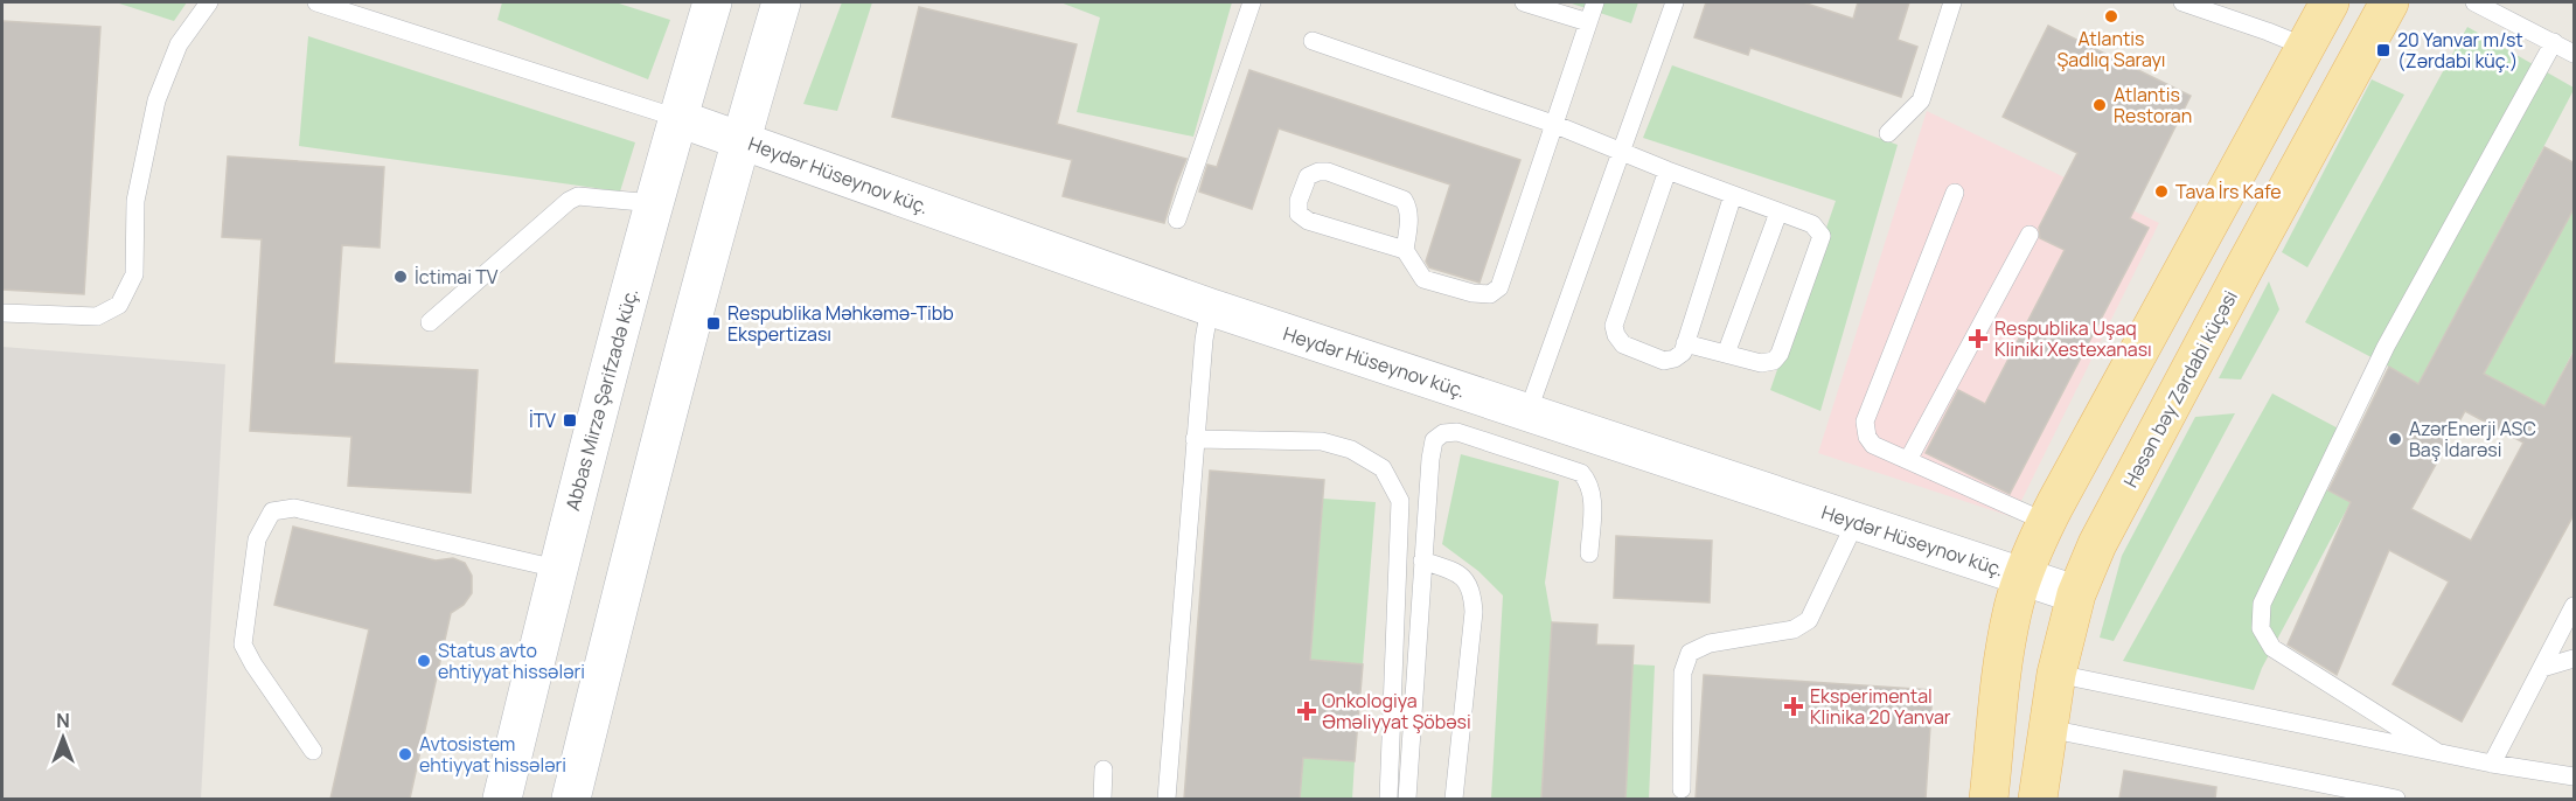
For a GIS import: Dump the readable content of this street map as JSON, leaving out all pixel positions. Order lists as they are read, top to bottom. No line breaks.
{"streets":{"main road":["Həsən bəy Zərdabi küçəsi","Abbas Mirzə Şərifzadə küç."],"street":["Heydər Hüseynov küç."]},"crossings":[["Heydər Hüseynov küç.","Həsən bəy Zərdabi küçəsi"],["Heydər Hüseynov küç.","Abbas Mirzə Şərifzadə küç."]],"places":{"other":["Atlantis Şadlıq Sarayı","Atlantis Restoran","Tava İrs Kafe","İctimai TV","AzərEnerji ASC Baş İdarəsi","Status avto ehtiyyat hissələri","Avtosistem ehtiyyat hissələri"],"transit":["20 Yanvar m/st (Zərdabi küç.)","Respublika Məhkəmə-Tibb Ekspertizası","İTV"],"health":["Respublika Uşaq Kliniki Xestexanası","Eksperimental Klinika 20 Yanvar","Onkologiya Əməliyyat Şöbəsi"]},"north":"top"}
